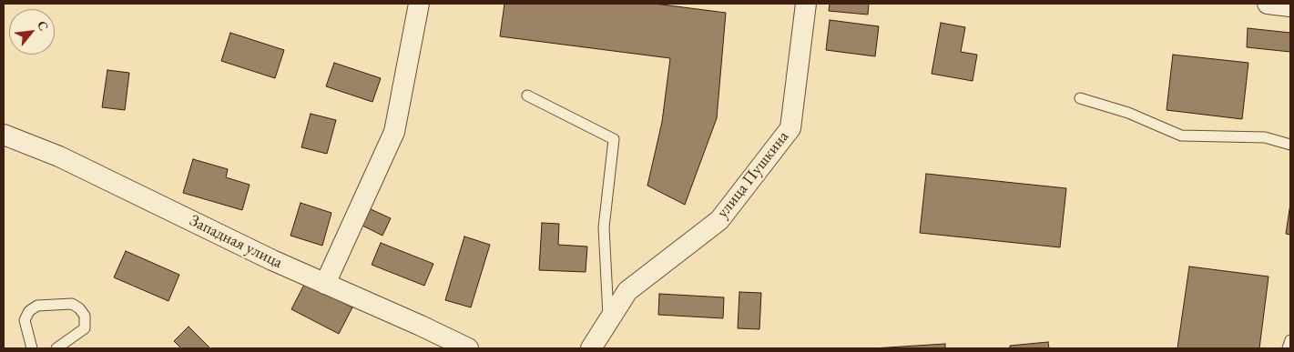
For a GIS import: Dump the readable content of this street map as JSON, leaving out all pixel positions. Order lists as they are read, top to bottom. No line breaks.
{"streets":{"street":["улица Пушкина","Западная улица"]},"north":"top right"}
